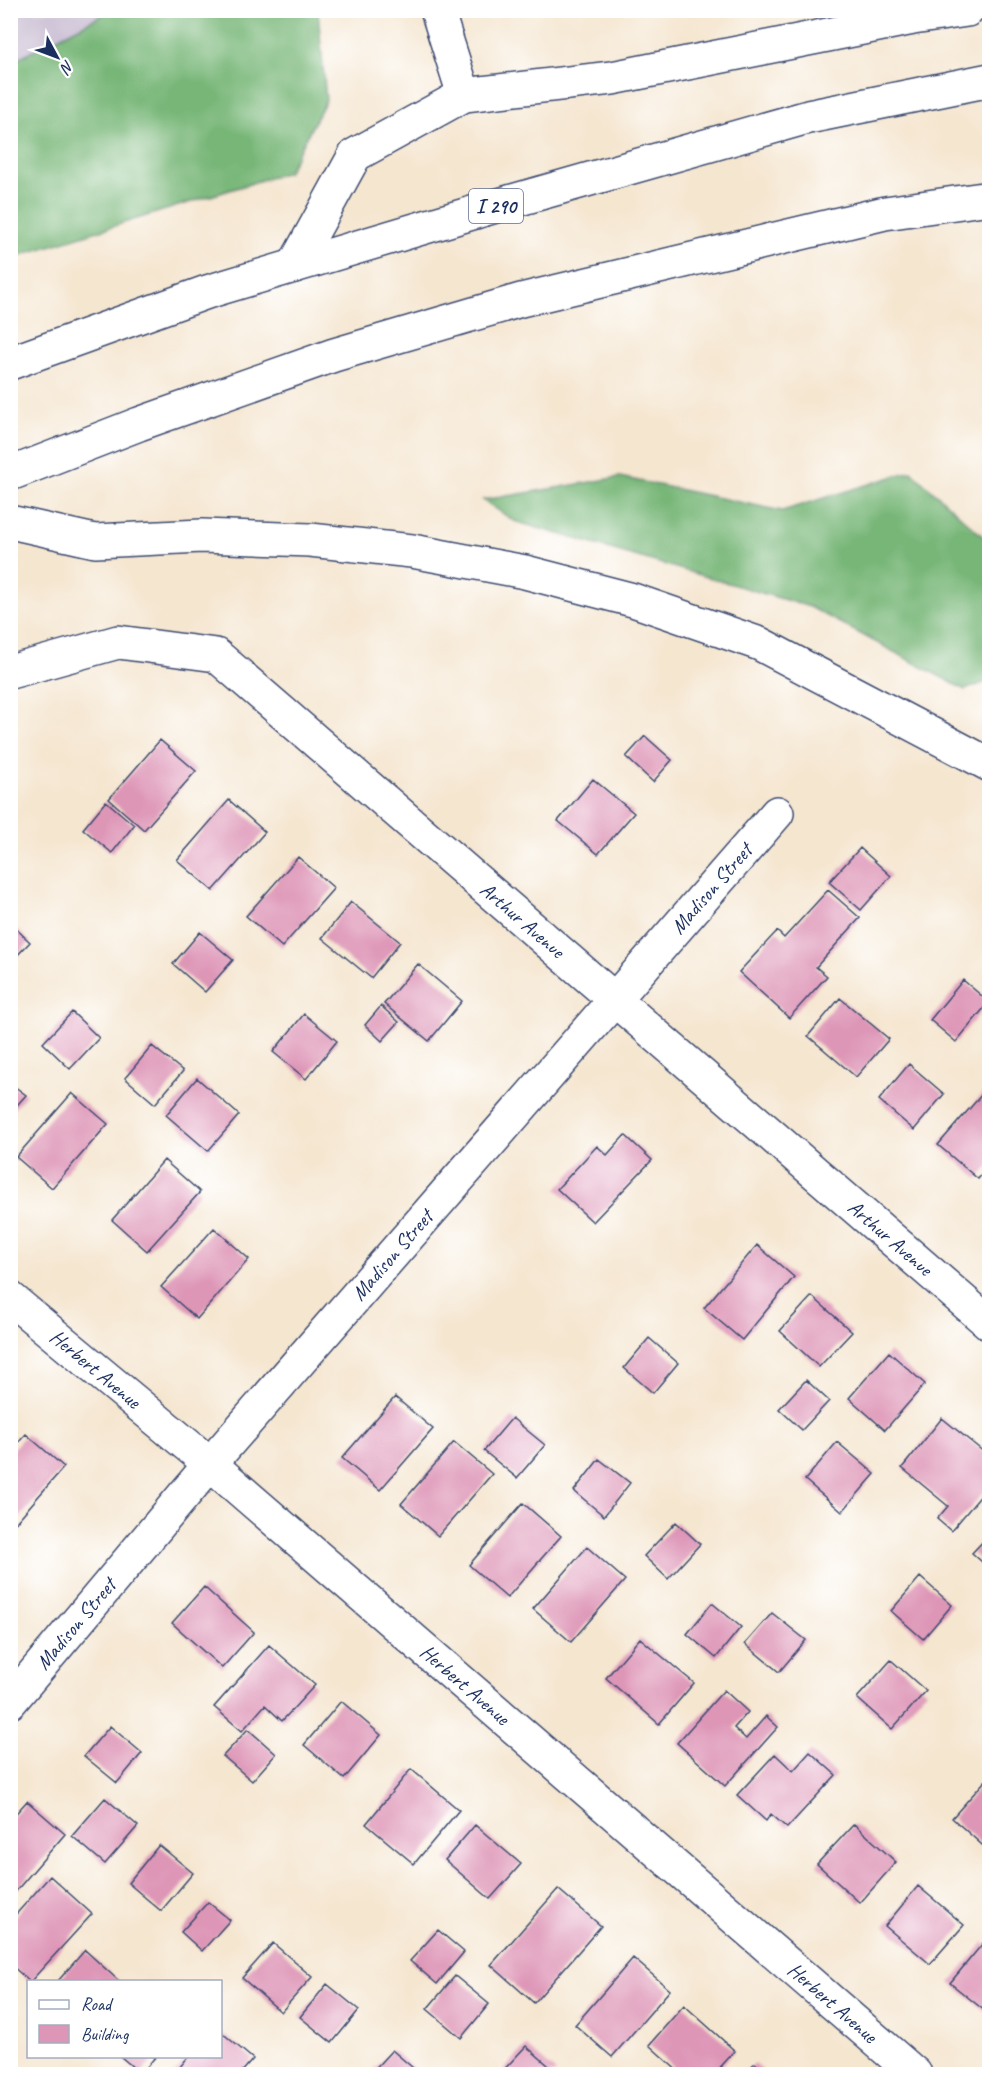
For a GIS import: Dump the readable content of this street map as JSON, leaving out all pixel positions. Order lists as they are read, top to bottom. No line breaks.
{"streets":{"main road":["I 290","Madison Street","Arthur Avenue","Herbert Avenue"]},"crossings":[["Madison Street","Arthur Avenue"],["Madison Street","Herbert Avenue"]],"legend":["Road","Building"],"north":"bottom right"}
